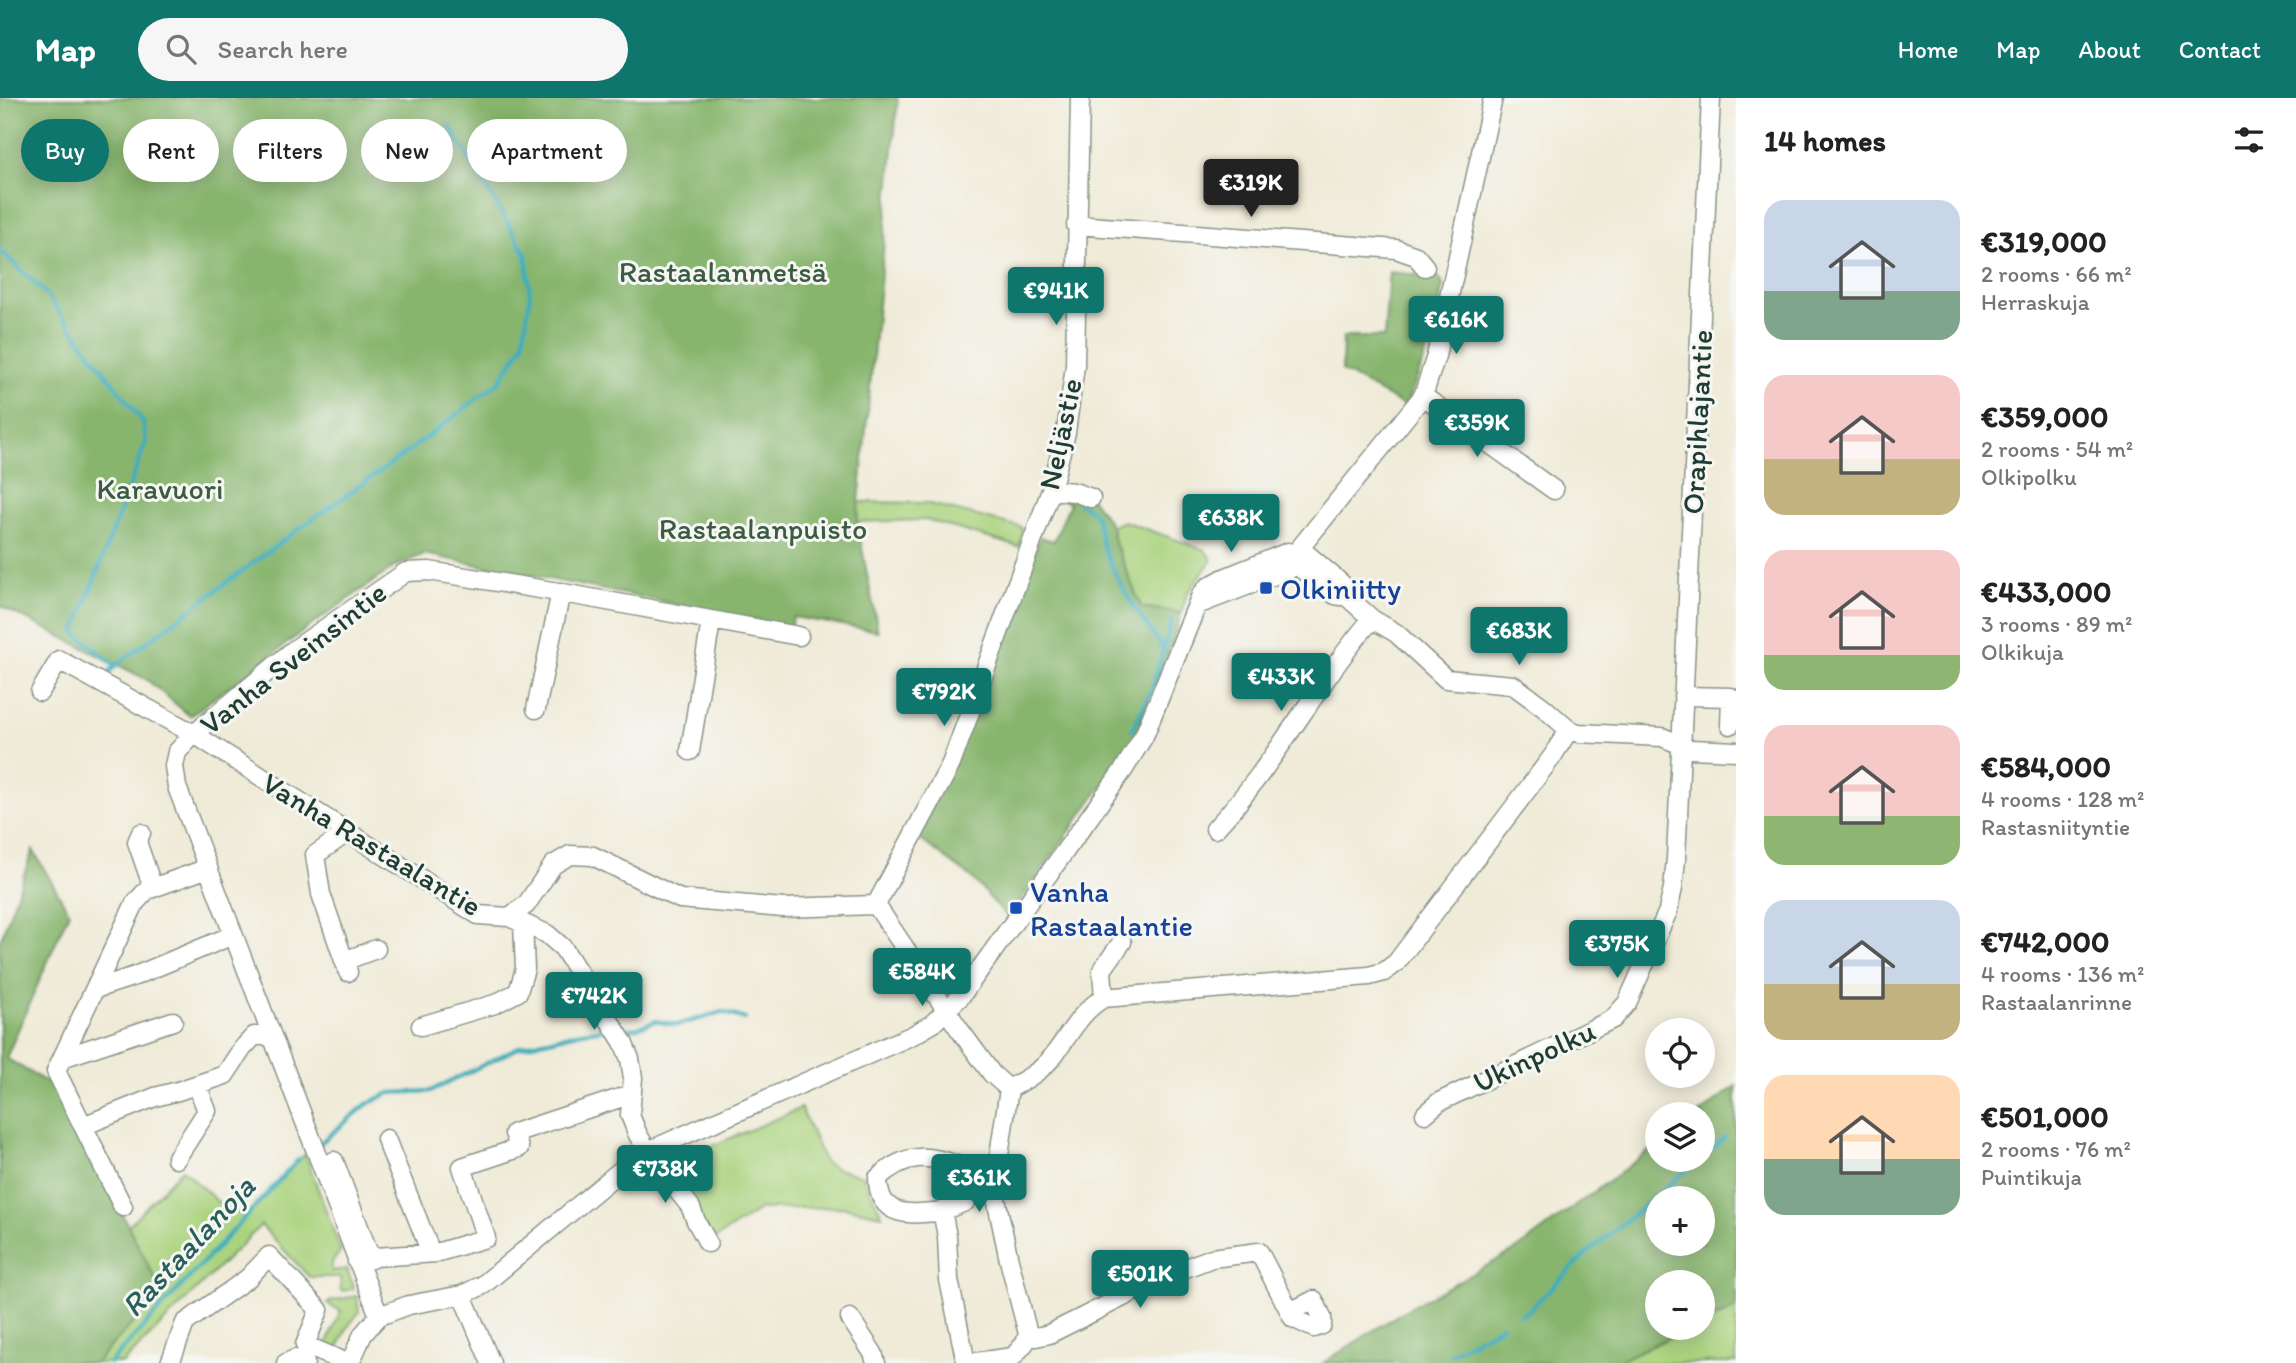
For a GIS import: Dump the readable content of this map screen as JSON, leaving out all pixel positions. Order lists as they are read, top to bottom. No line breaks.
{"streets":{"street":["Orapihlajantie","Neljästie","Vanha Sveinsintie","Vanha Rastaalantie","Ukinpolku"]},"crossings":[["Orapihlajantie","Ukinpolku"],["Neljästie","Vanha Rastaalantie"],["Vanha Sveinsintie","Vanha Rastaalantie"]],"water":["Rastaalanoja"],"parks":["Rastaalanmetsä","Karavuori","Rastaalanpuisto"],"places":{"transit":["Olkiniitty","Vanha Rastaalantie"]},"page":{"header":"Map","search":"Search here","nav":["Home","Map","About","Contact"],"heading":"14 homes","chip":["Buy","Rent","Filters","New","Apartment"],"price":["€319K","€941K","€616K","€359K","€638K","€683K","€433K","€792K","€375K","€584K","€742K","€738K","€361K","€501K"],"list":[{"name":"€319,000","note":"2 rooms · 66 m² · Herraskuja"},{"name":"€359,000","note":"2 rooms · 54 m² · Olkipolku"},{"name":"€433,000","note":"3 rooms · 89 m² · Olkikuja"},{"name":"€584,000","note":"4 rooms · 128 m² · Rastasniityntie"},{"name":"€742,000","note":"4 rooms · 136 m² · Rastaalanrinne"},{"name":"€501,000","note":"2 rooms · 76 m² · Puintikuja"}],"map_buttons":["+","−"]}}
